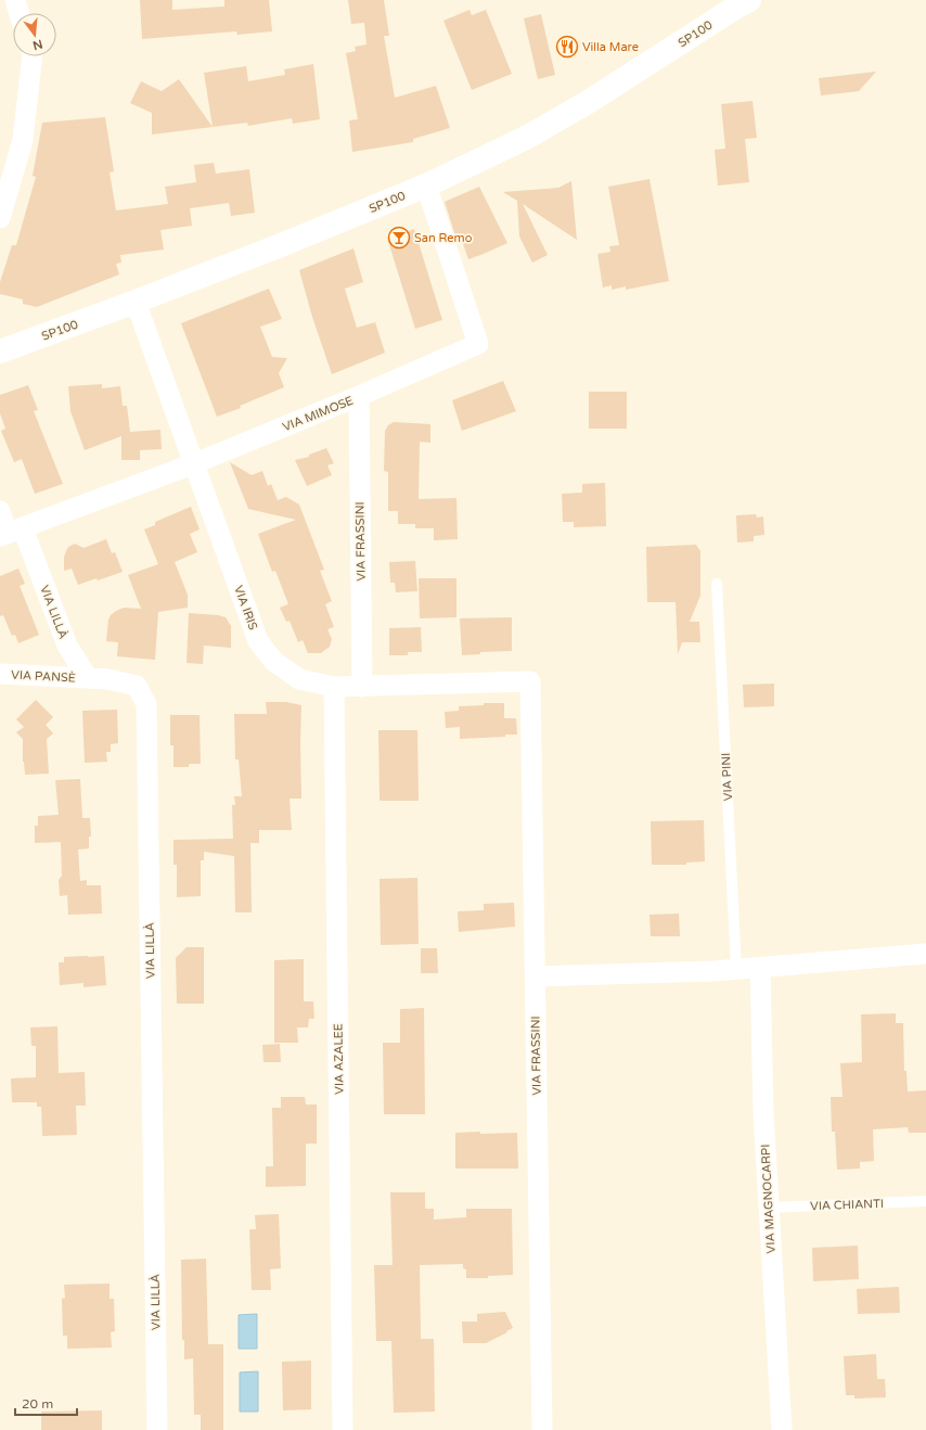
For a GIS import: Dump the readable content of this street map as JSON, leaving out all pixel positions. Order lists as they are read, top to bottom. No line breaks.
{"streets":{"main road":["SP100"],"street":["VIA MIMOSE","VIA FRASSINI","VIA IRIS","VIA LILLÀ","VIA PANSÈ","VIA AZALEE","VIA MAGNOCARPI"],"lane":["VIA PINI","VIA CHIANTI"]},"crossings":[["SP100","VIA MIMOSE"],["SP100","VIA IRIS"],["VIA MIMOSE","VIA FRASSINI"],["VIA MIMOSE","VIA IRIS"],["VIA MIMOSE","VIA LILLÀ"],["VIA FRASSINI","VIA IRIS"],["VIA IRIS","VIA AZALEE"],["VIA LILLÀ","VIA PANSÈ"],["VIA MAGNOCARPI","VIA CHIANTI"]],"places":{"restaurant":["Villa Mare"],"bar":["San Remo"]},"scale_bar":"20 m","north":"bottom"}
